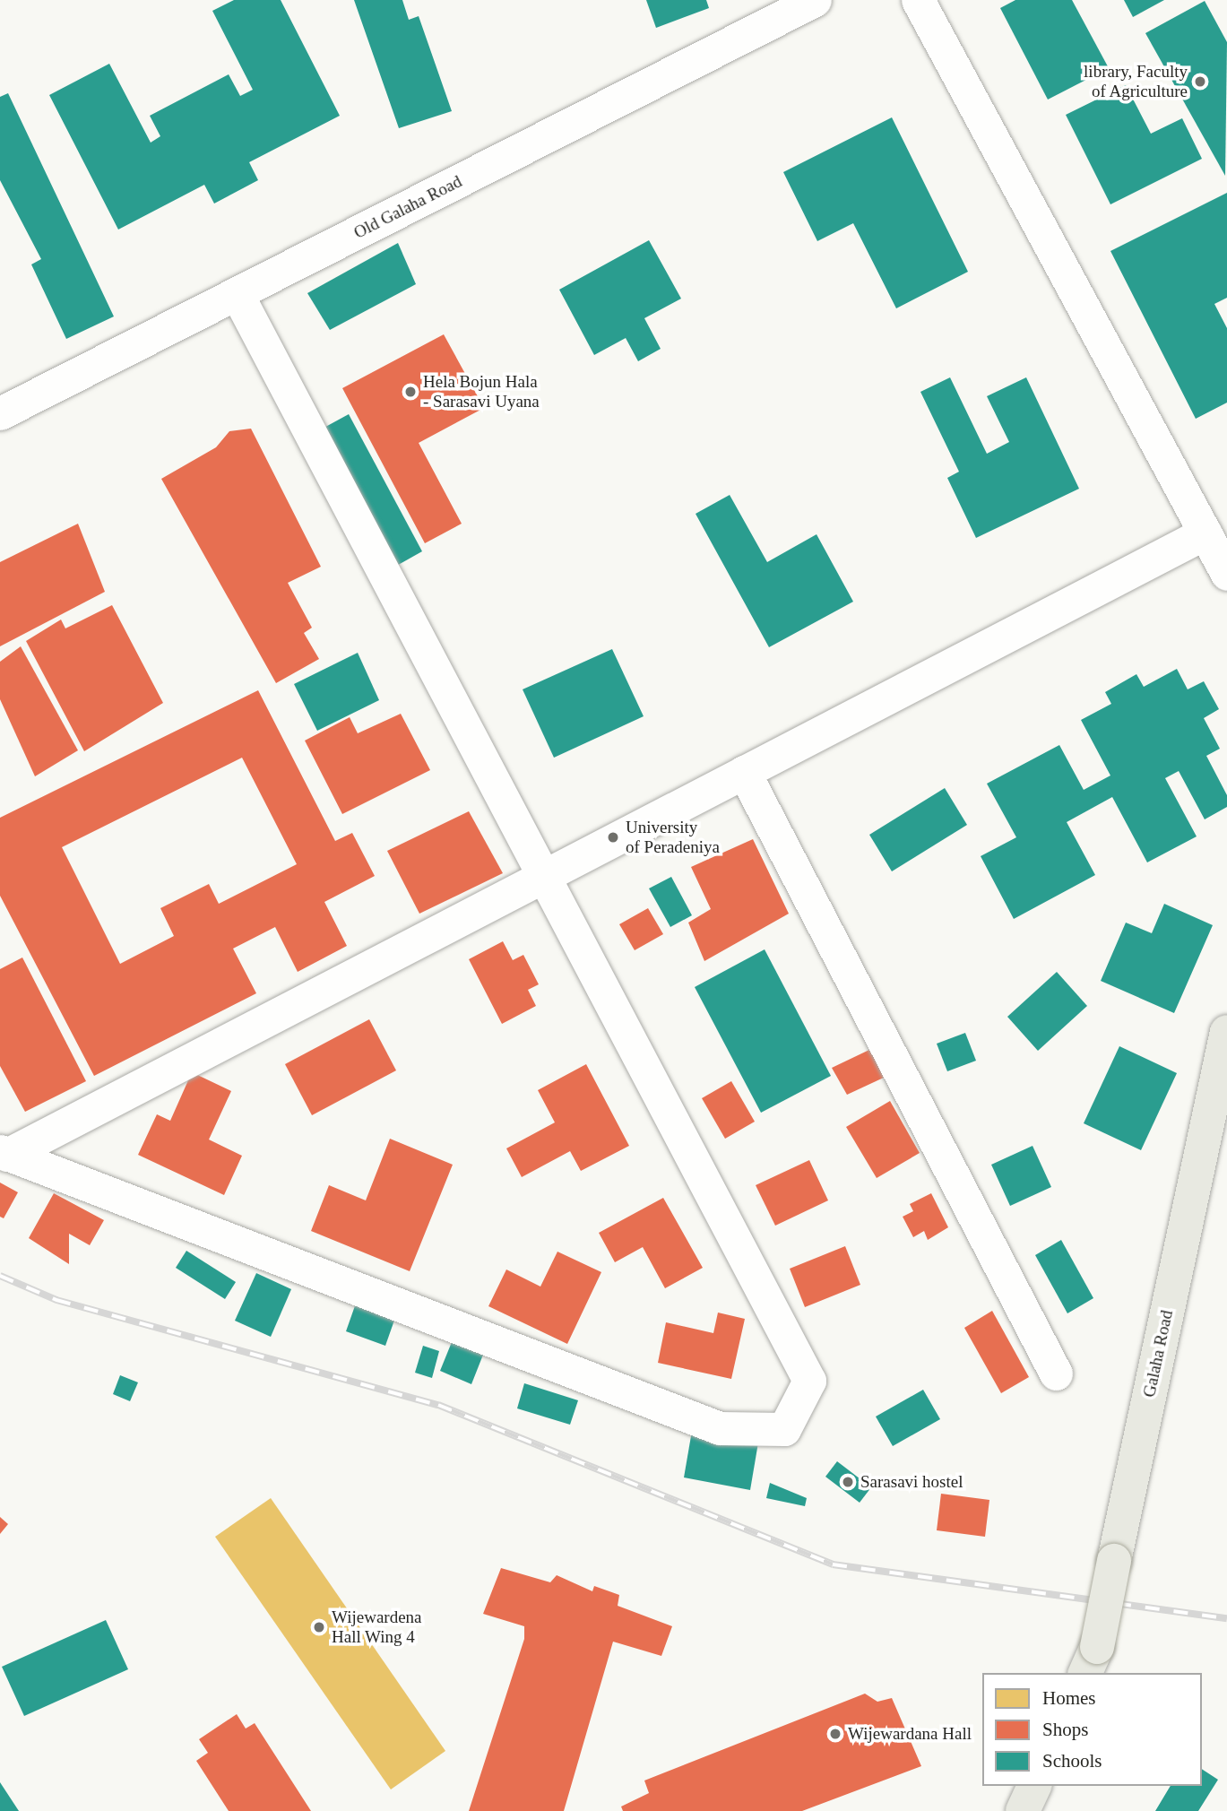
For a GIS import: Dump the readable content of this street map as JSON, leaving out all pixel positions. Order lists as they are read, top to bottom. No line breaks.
{"streets":{"main road":["Galaha Road"],"lane":["Old Galaha Road"]},"places":["library, Faculty of Agriculture","Hela Bojun Hala - Sarasavi Uyana","University of Peradeniya","Sarasavi hostel","Wijewardena Hall Wing 4","Wijewardana Hall"],"legend":["Homes","Shops","Schools"]}
